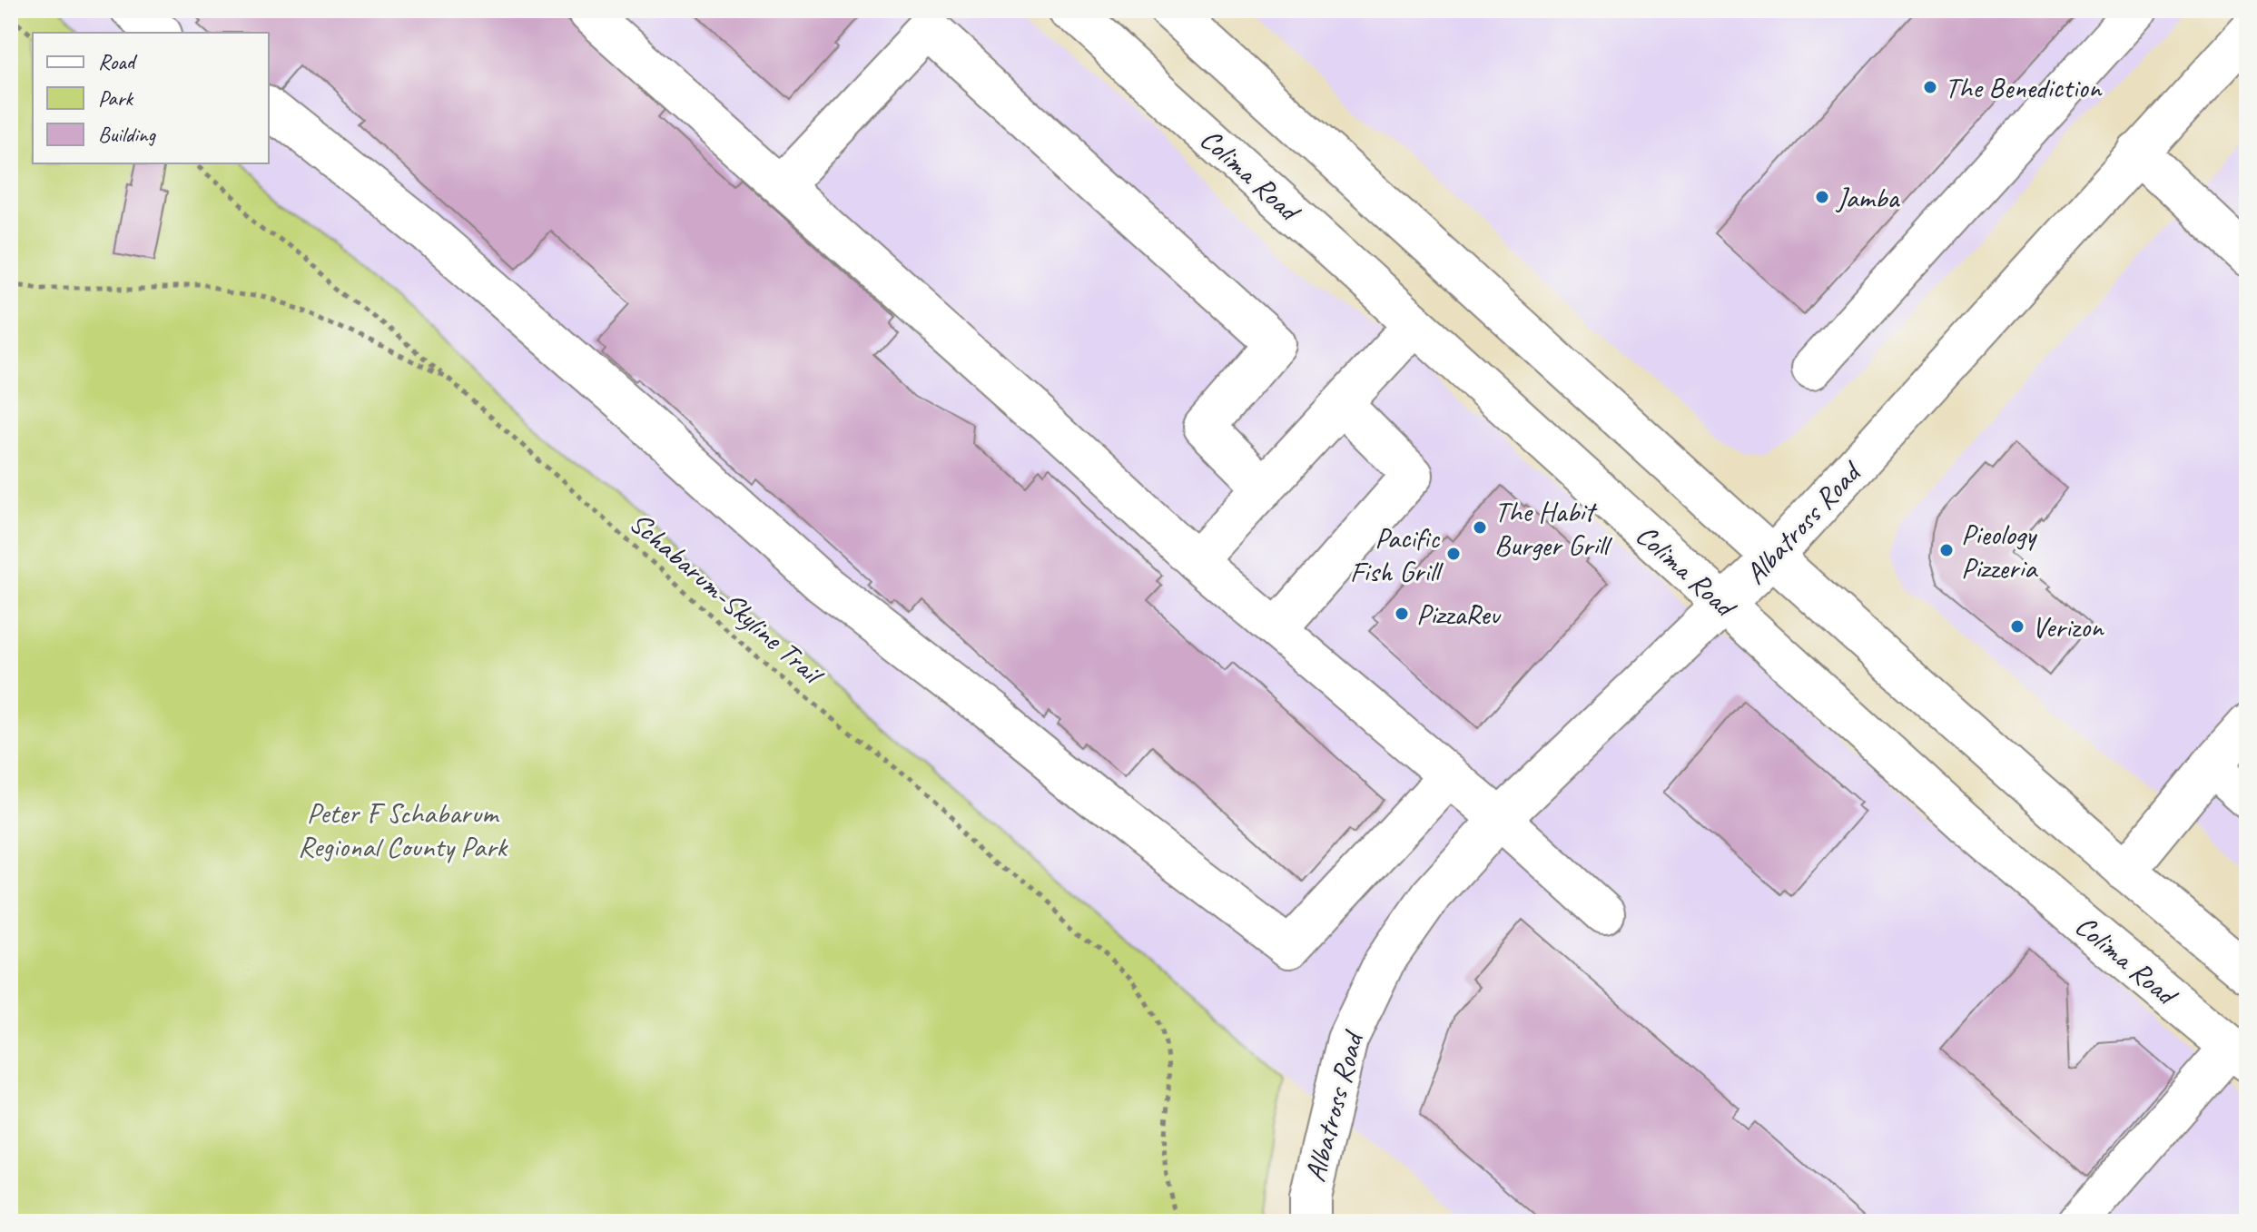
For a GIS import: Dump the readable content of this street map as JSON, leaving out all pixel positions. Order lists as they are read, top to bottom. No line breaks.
{"streets":{"main road":["Colima Road","Albatross Road"],"path":["Schabarum-Skyline Trail"]},"crossings":[["Colima Road","Albatross Road"]],"parks":["Peter F Schabarum Regional County Park"],"places":["The Benediction","Jamba","The Habit Burger Grill","Pieology Pizzeria","Pacific Fish Grill","PizzaRev","Verizon"],"legend":["Road","Park","Building"]}
